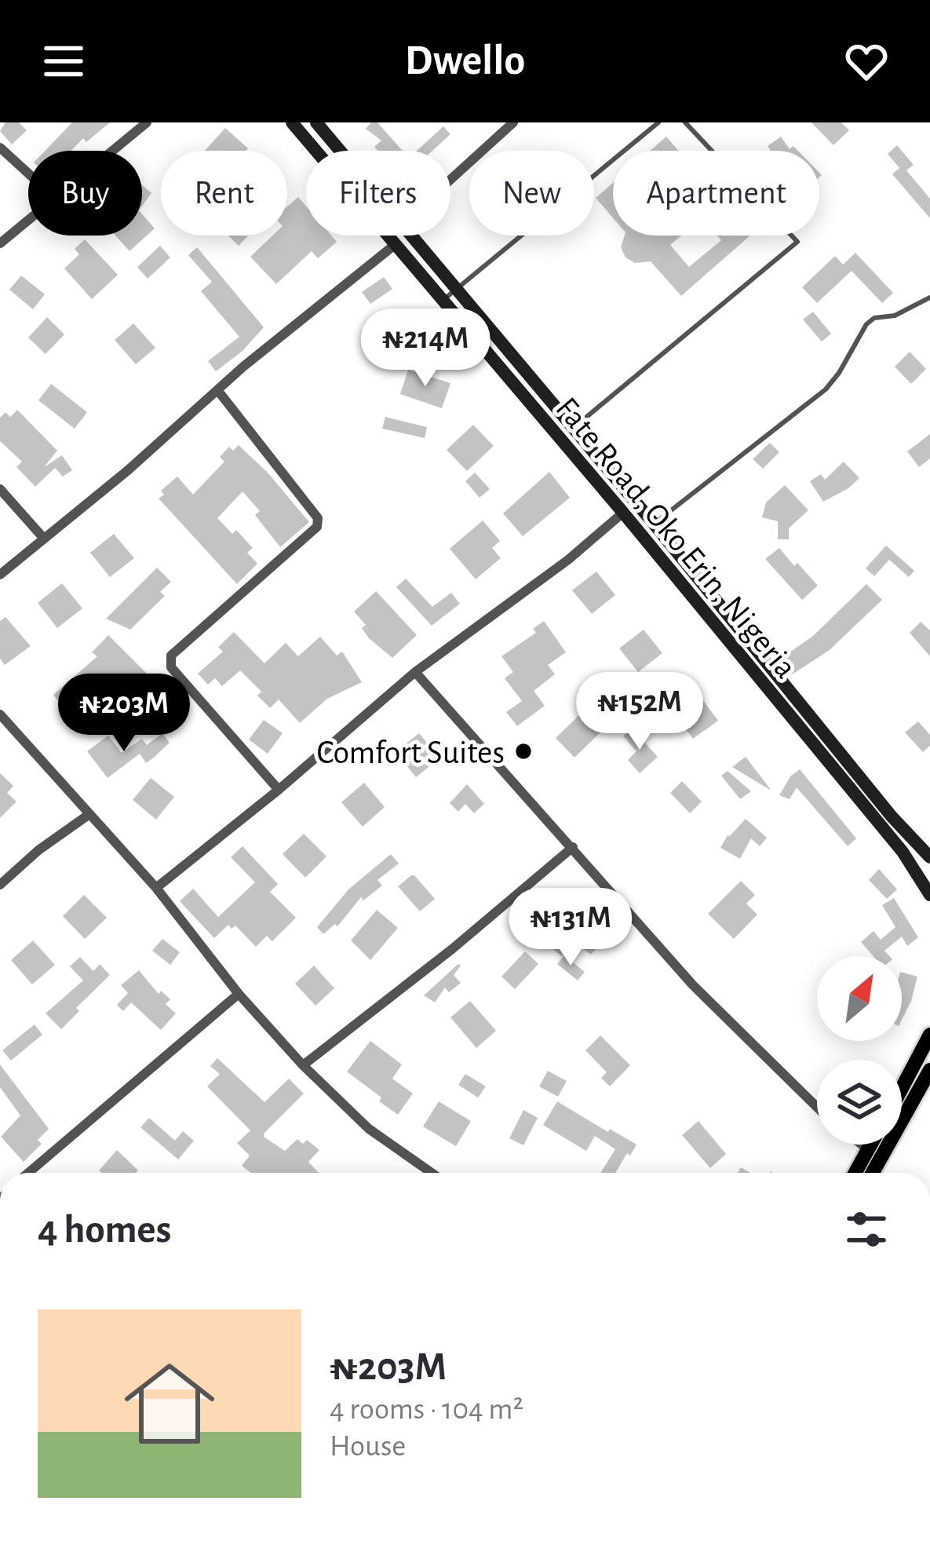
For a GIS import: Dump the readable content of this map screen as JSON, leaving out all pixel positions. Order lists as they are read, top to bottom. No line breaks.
{"streets":{"street":["Fate Road, Oko Erin, Nigeria"]},"places":["Comfort Suites"],"north":"top right","page":{"header":"Dwello","chip":["Buy","Rent","Filters","New","Apartment"],"price":["₦214M","₦152M","₦203M","₦131M"],"heading":"4 homes","list":[{"name":"₦203M","note":"4 rooms · 104 m² · House"}]}}
